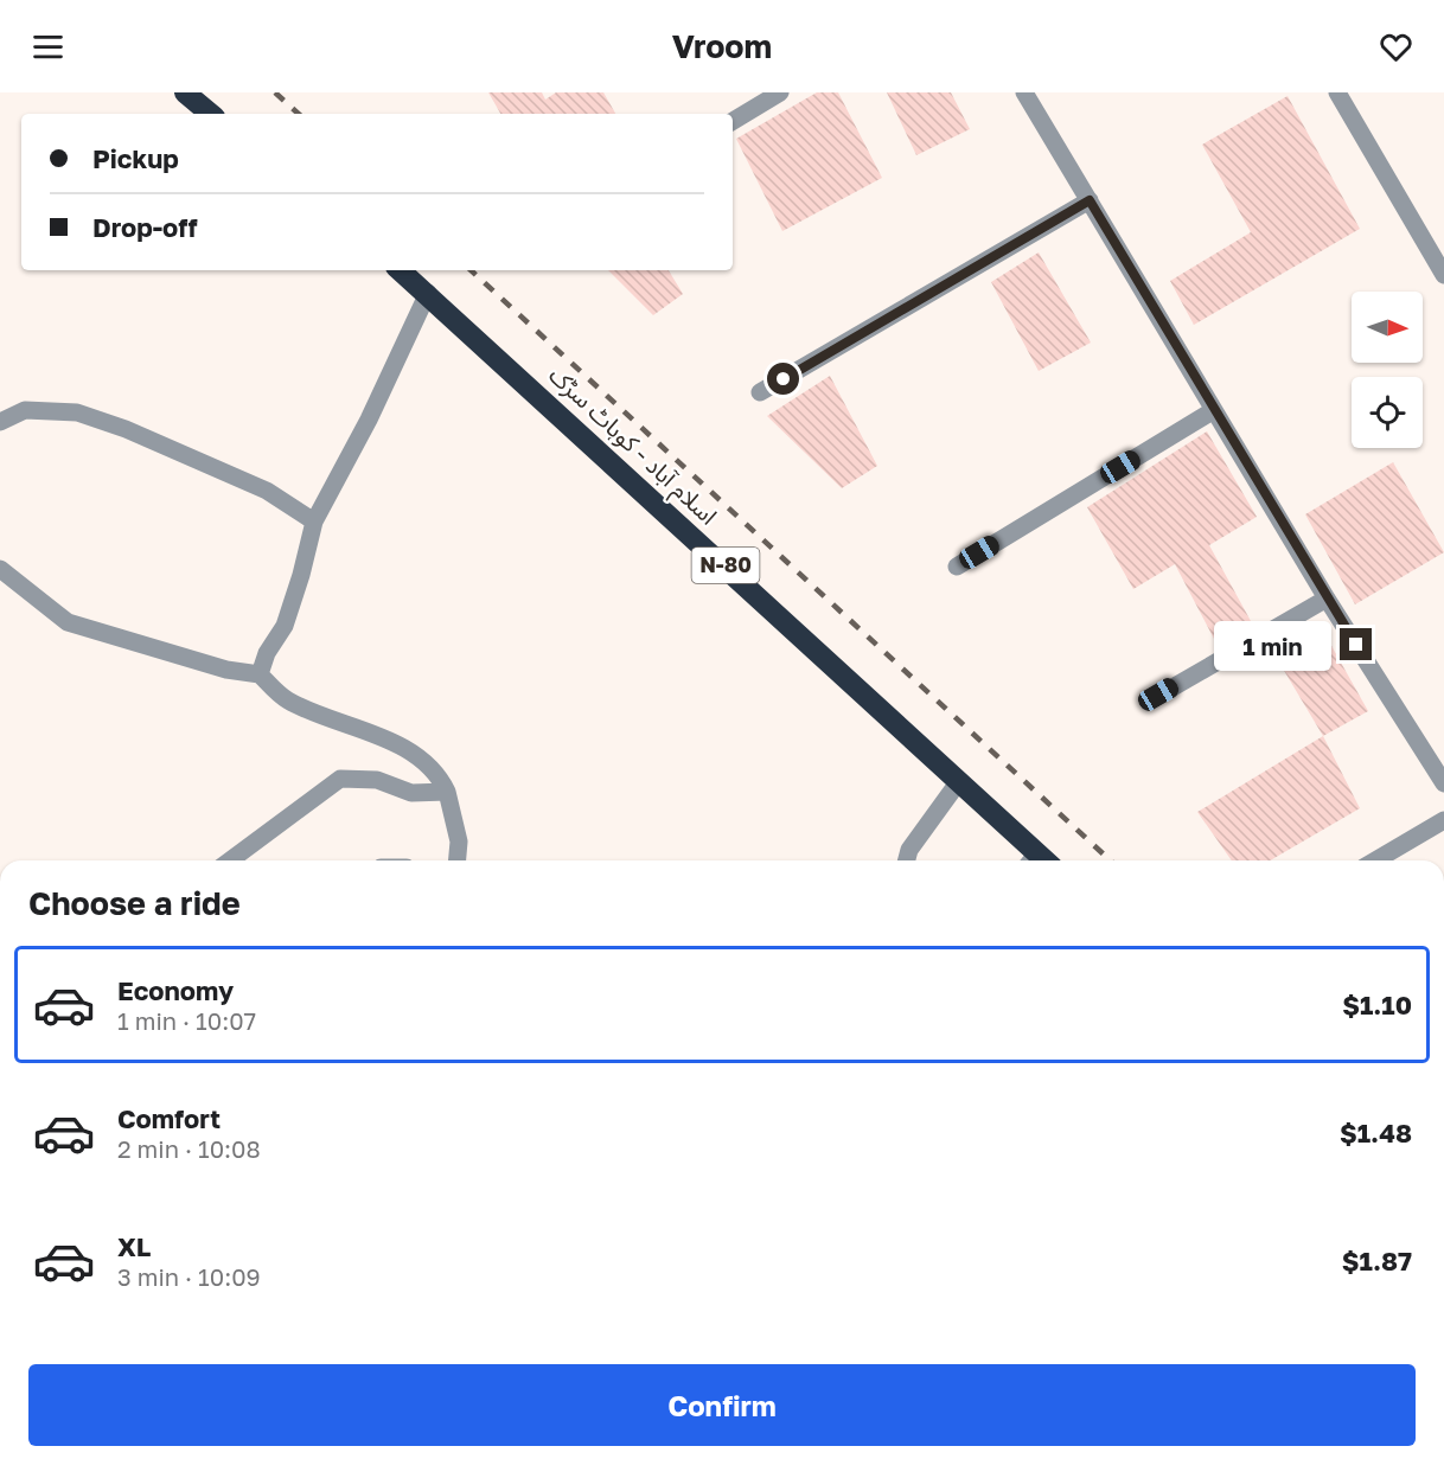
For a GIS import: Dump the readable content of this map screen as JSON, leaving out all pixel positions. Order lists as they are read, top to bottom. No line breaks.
{"streets":{"highway":["اسلام آباد - کوہاٹ سڑک","N-80"]},"north":"right","page":{"header":"Vroom","banner":["Pickup","Drop-off"],"bubble":"1 min","heading":"Choose a ride","list":[{"name":"Economy","note":"1 min · 10:07","value":"$1.10"},{"name":"Comfort","note":"2 min · 10:08","value":"$1.48"},{"name":"XL","note":"3 min · 10:09","value":"$1.87"}],"buttons":"Confirm"}}
